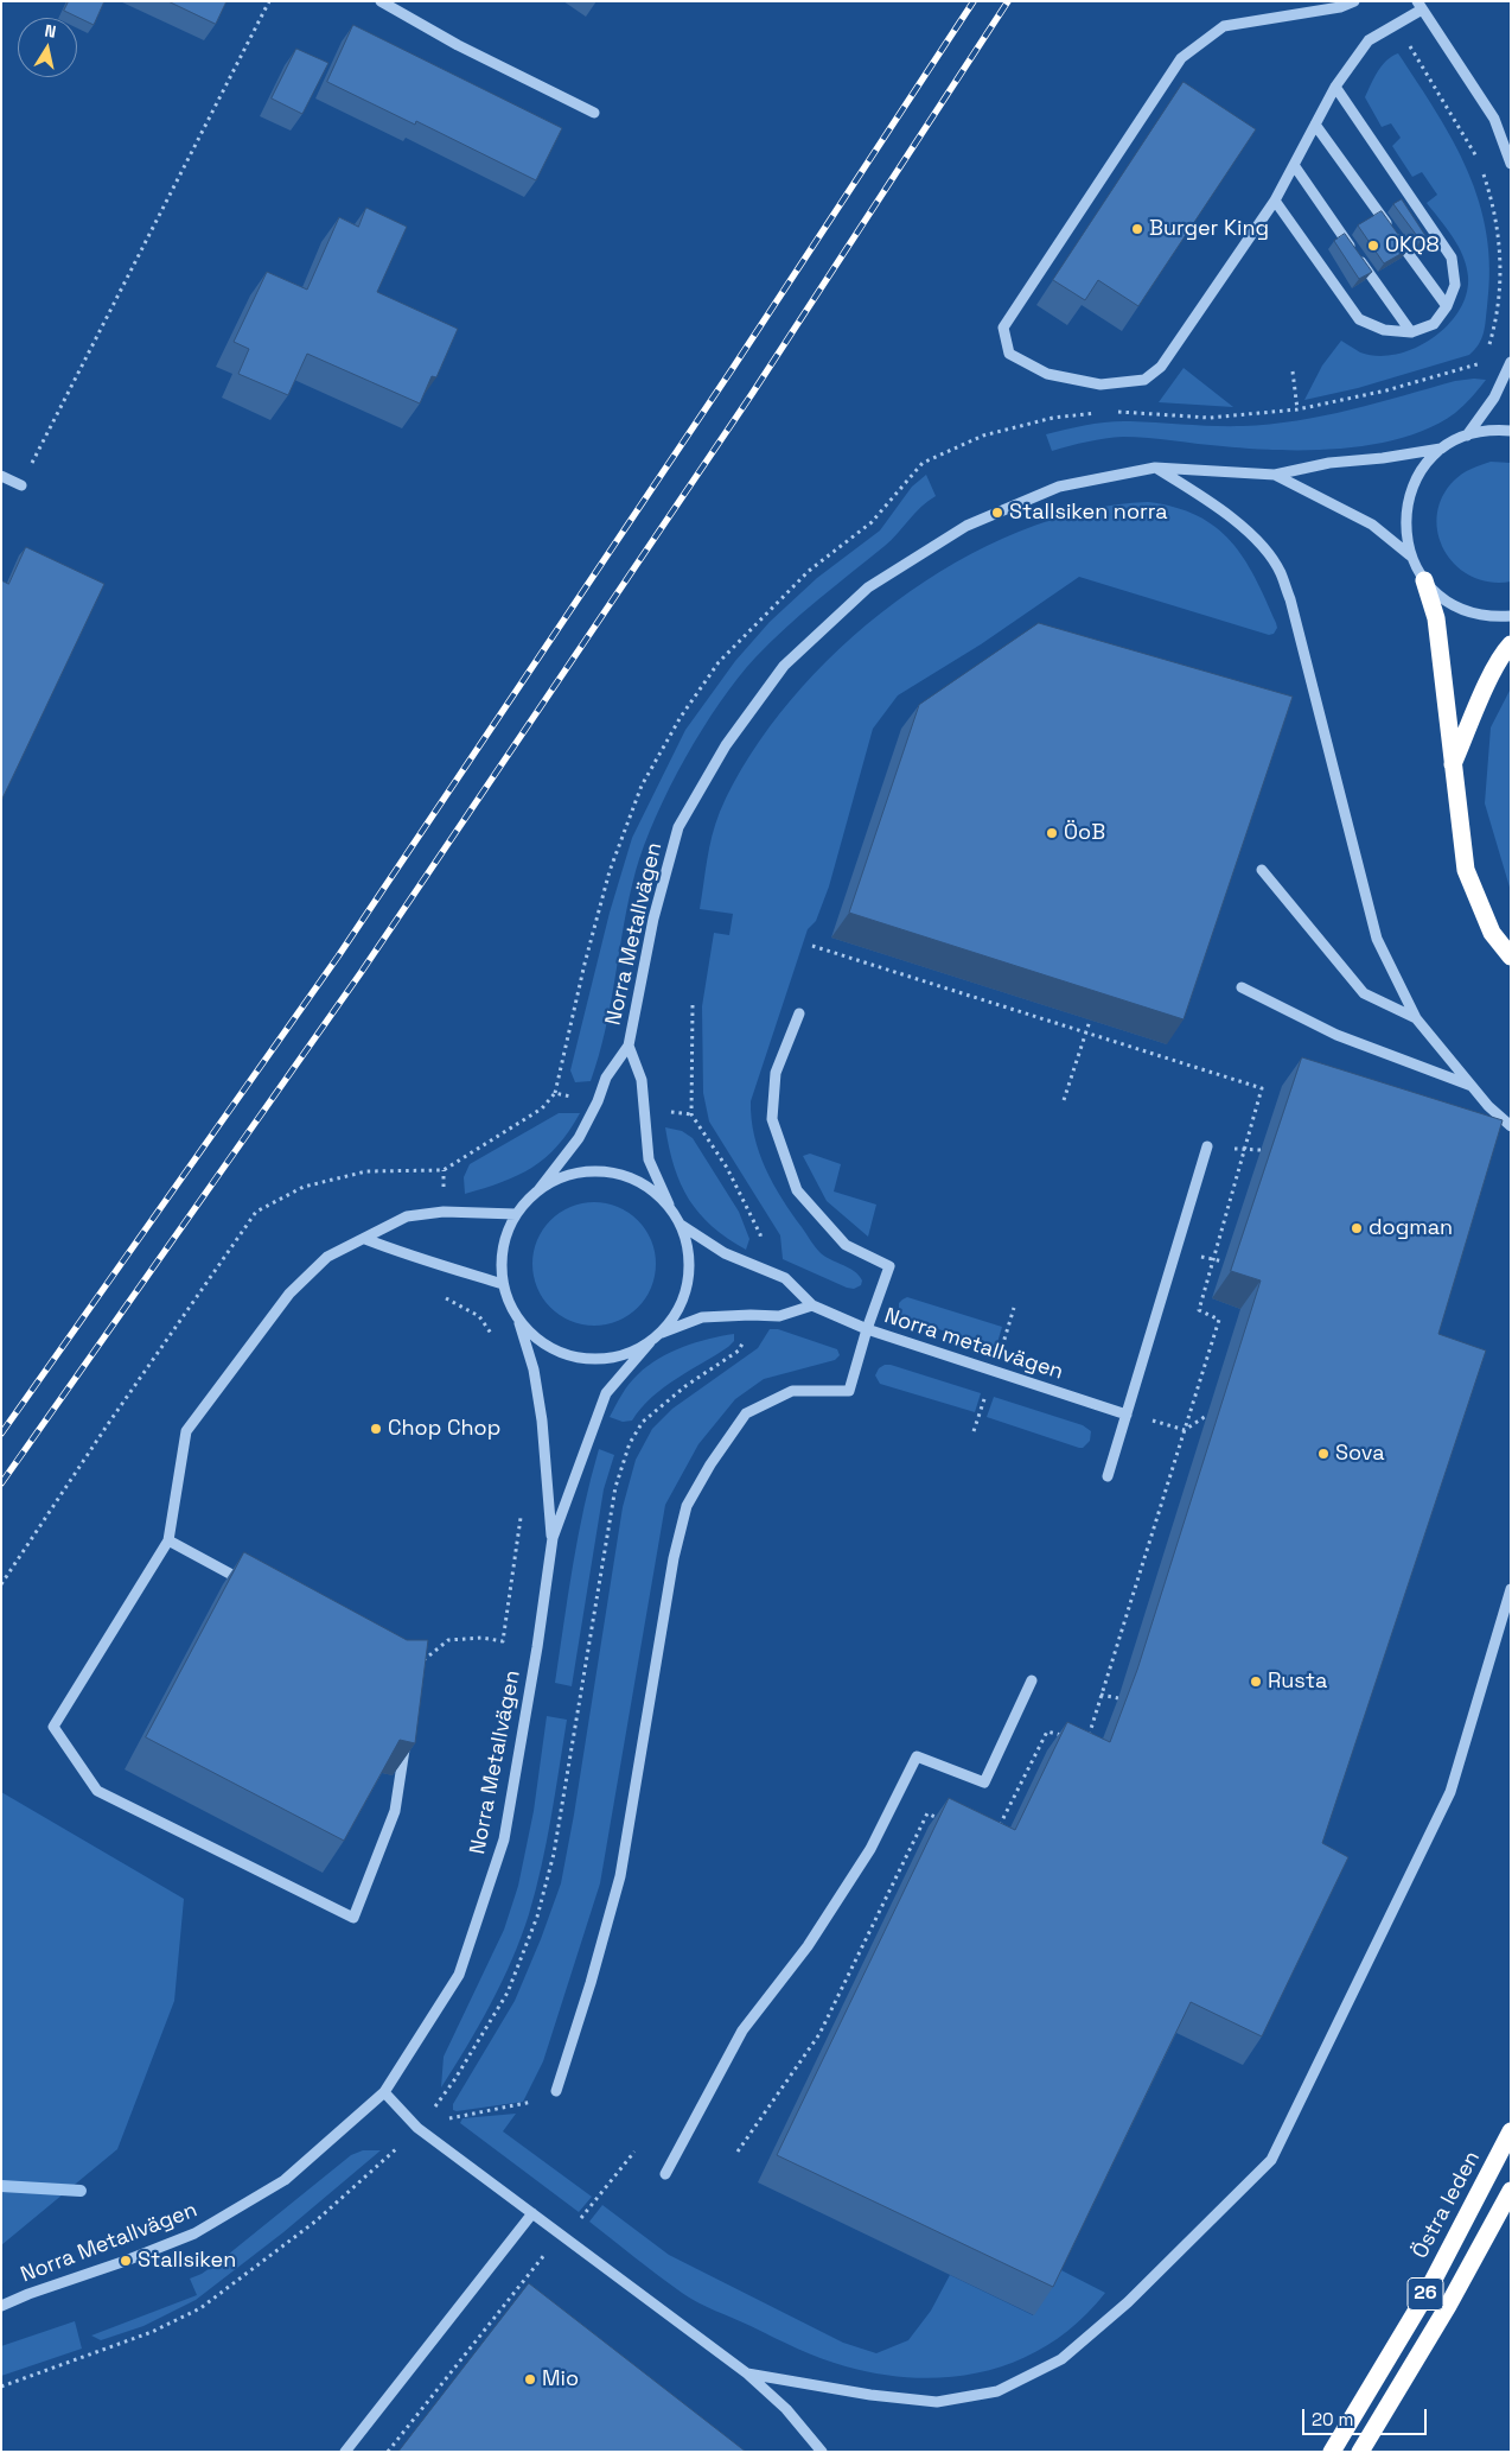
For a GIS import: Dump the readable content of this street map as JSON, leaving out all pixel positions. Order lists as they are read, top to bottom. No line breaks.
{"streets":{"highway":["Östra leden","26"],"street":["Norra Metallvägen","Norra metallvägen"]},"places":["Burger King","OKQ8","Stallsiken norra","ÖoB","dogman","Chop Chop","Sova","Rusta","Stallsiken","Mio"],"scale_bar":"20 m","north":"top"}
